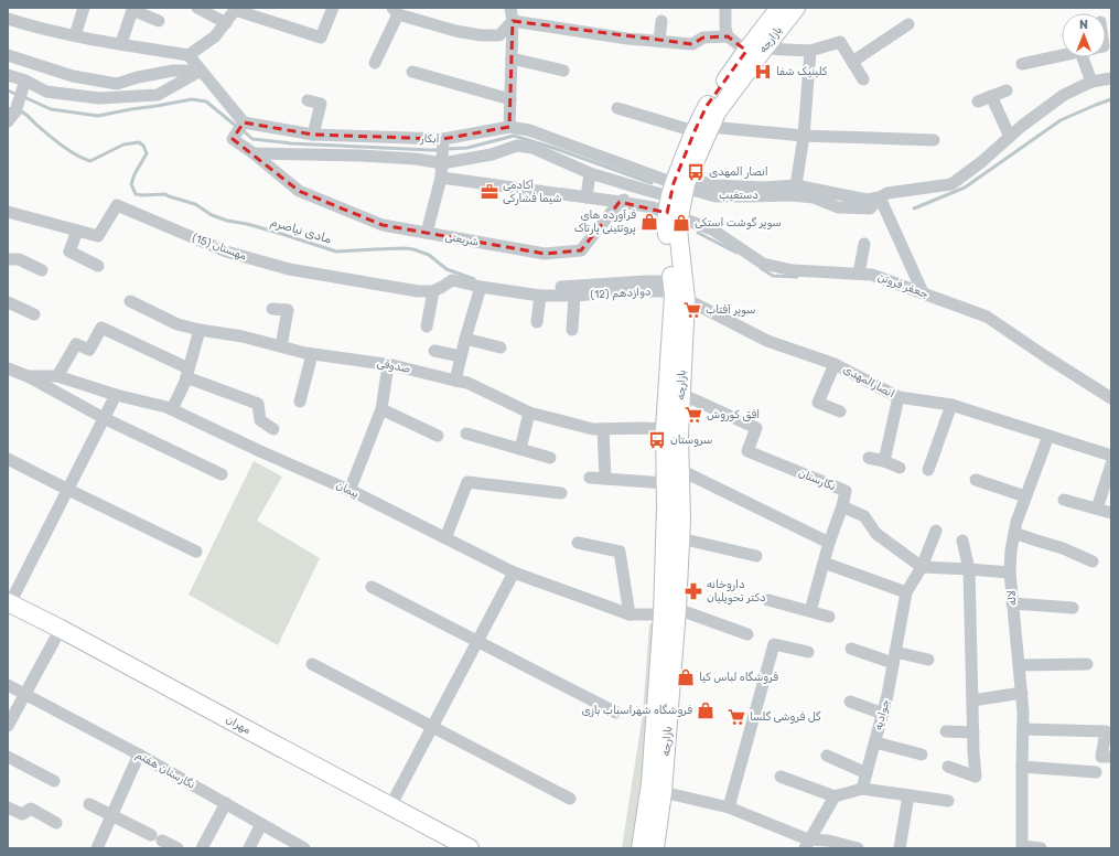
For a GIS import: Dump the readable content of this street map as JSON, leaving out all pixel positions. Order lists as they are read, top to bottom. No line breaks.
{"streets":{"main road":["بازارچه","مهران"],"street":["آبکار","دستغیب","شریعتی","مهستان (15)","جعفر فروتن","دوازدهم (12)","صدوقی","انصارالمهدی","نگارستان","پیمان","لاله","جوادیه","نگارستان هفتم"]},"crossings":[["بازارچه","آبکار"],["بازارچه","دستغیب"],["بازارچه","جعفر فروتن"],["بازارچه","دوازدهم (12)"],["بازارچه","صدوقی"],["بازارچه","انصارالمهدی"],["بازارچه","نگارستان"],["بازارچه","پیمان"],["آبکار","دستغیب"],["آبکار","شریعتی"],["آبکار","جعفر فروتن"],["دستغیب","جعفر فروتن"],["مهستان (15)","دوازدهم (12)"],["انصارالمهدی","لاله"],["نگارستان","جوادیه"]],"water":["مادی نیاصرم"],"places":{"hospital":["کلینیک شفا"],"bus stop":["انصار المهدی","سروستان"],"office":["آکادمی شیما فشارکی"],"shop":["فرآورده های پروتئینی پارتاک","سوپر گوشت استکی","فروشگاه لباس کیا","فروشگاه شهراسباب بازی"],"supermarket":["سوپر آفتاب","افق کوروش","گل فروشی گلسا"],"pharmacy":["داروخانه دکتر تحویلیان"]},"north":"top"}
